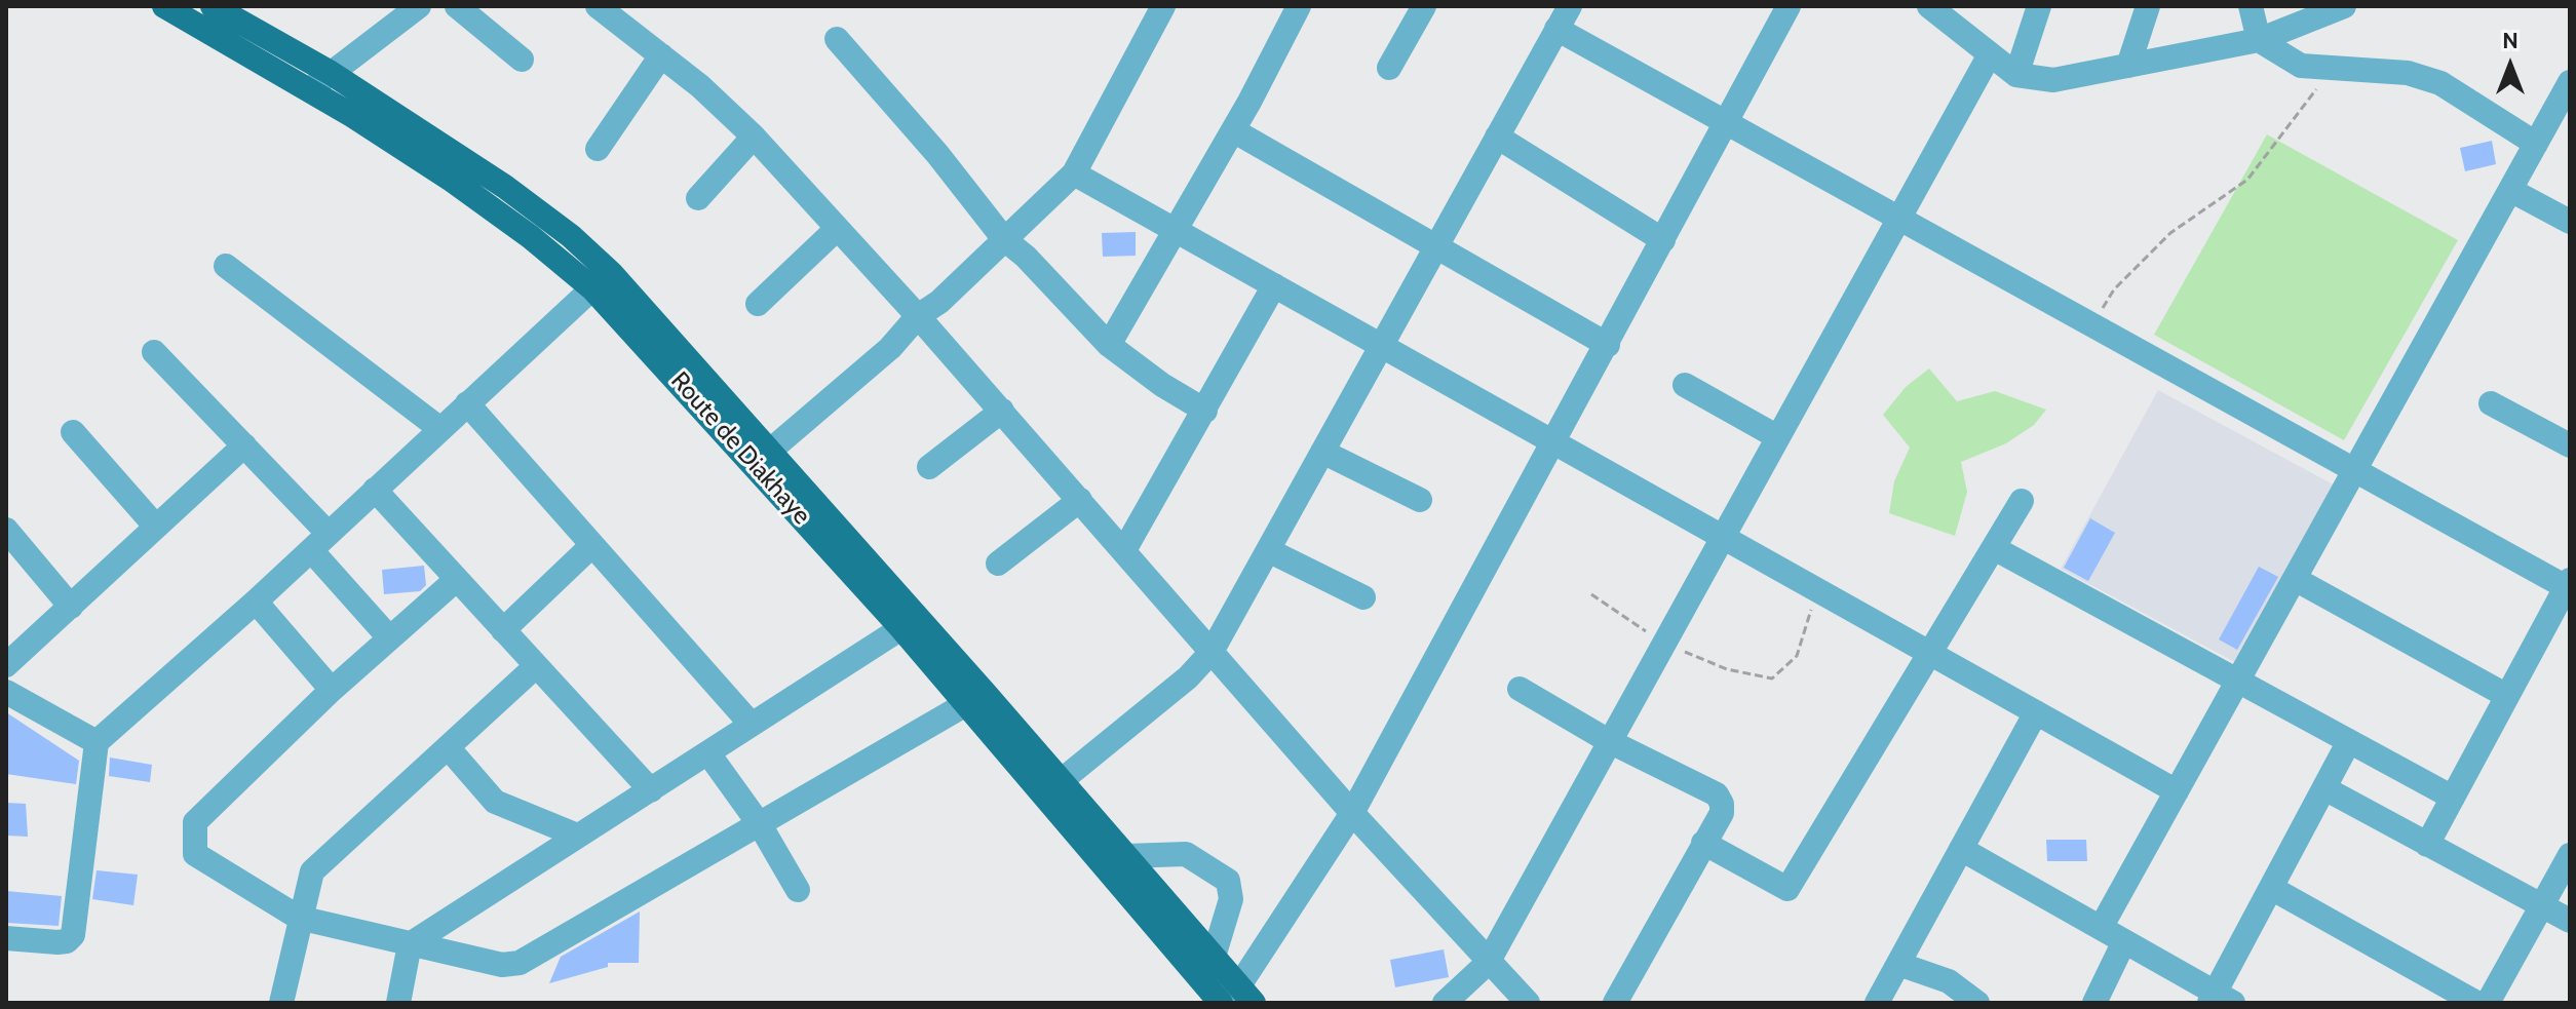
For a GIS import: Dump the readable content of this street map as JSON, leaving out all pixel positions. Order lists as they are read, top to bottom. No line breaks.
{"streets":{"main road":["Route de Diakhaye"]},"north":"top"}
